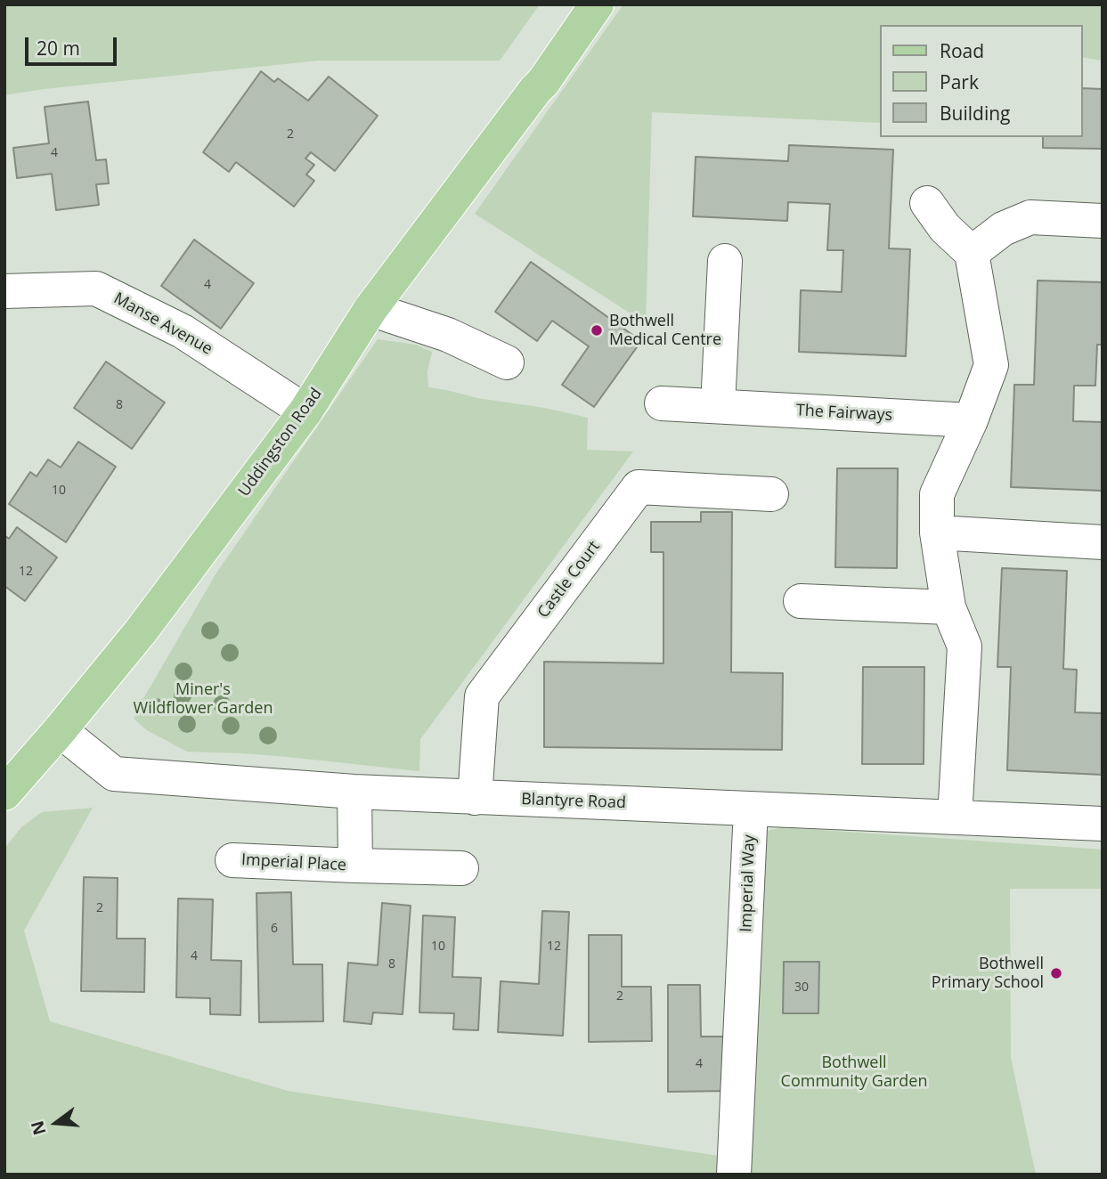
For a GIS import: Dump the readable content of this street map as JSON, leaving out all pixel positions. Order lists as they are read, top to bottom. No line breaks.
{"streets":{"main road":["Uddingston Road"],"street":["Manse Avenue","The Fairways","Castle Court","Blantyre Road","Imperial Place","Imperial Way"]},"crossings":[["Manse Avenue","Uddingston Road"],["Uddingston Road","Blantyre Road"],["Castle Court","Blantyre Road"],["Blantyre Road","Imperial Place"],["Blantyre Road","Imperial Way"]],"parks":["Miner's Wildflower Garden","Bothwell Community Garden"],"places":["Bothwell Medical Centre","Bothwell Primary School"],"house_numbers":["2","4","4","8","10","12","2","6","10","12","4","8","30","2","4"],"legend":["Road","Park","Building"],"scale_bar":"20 m","north":"left"}
